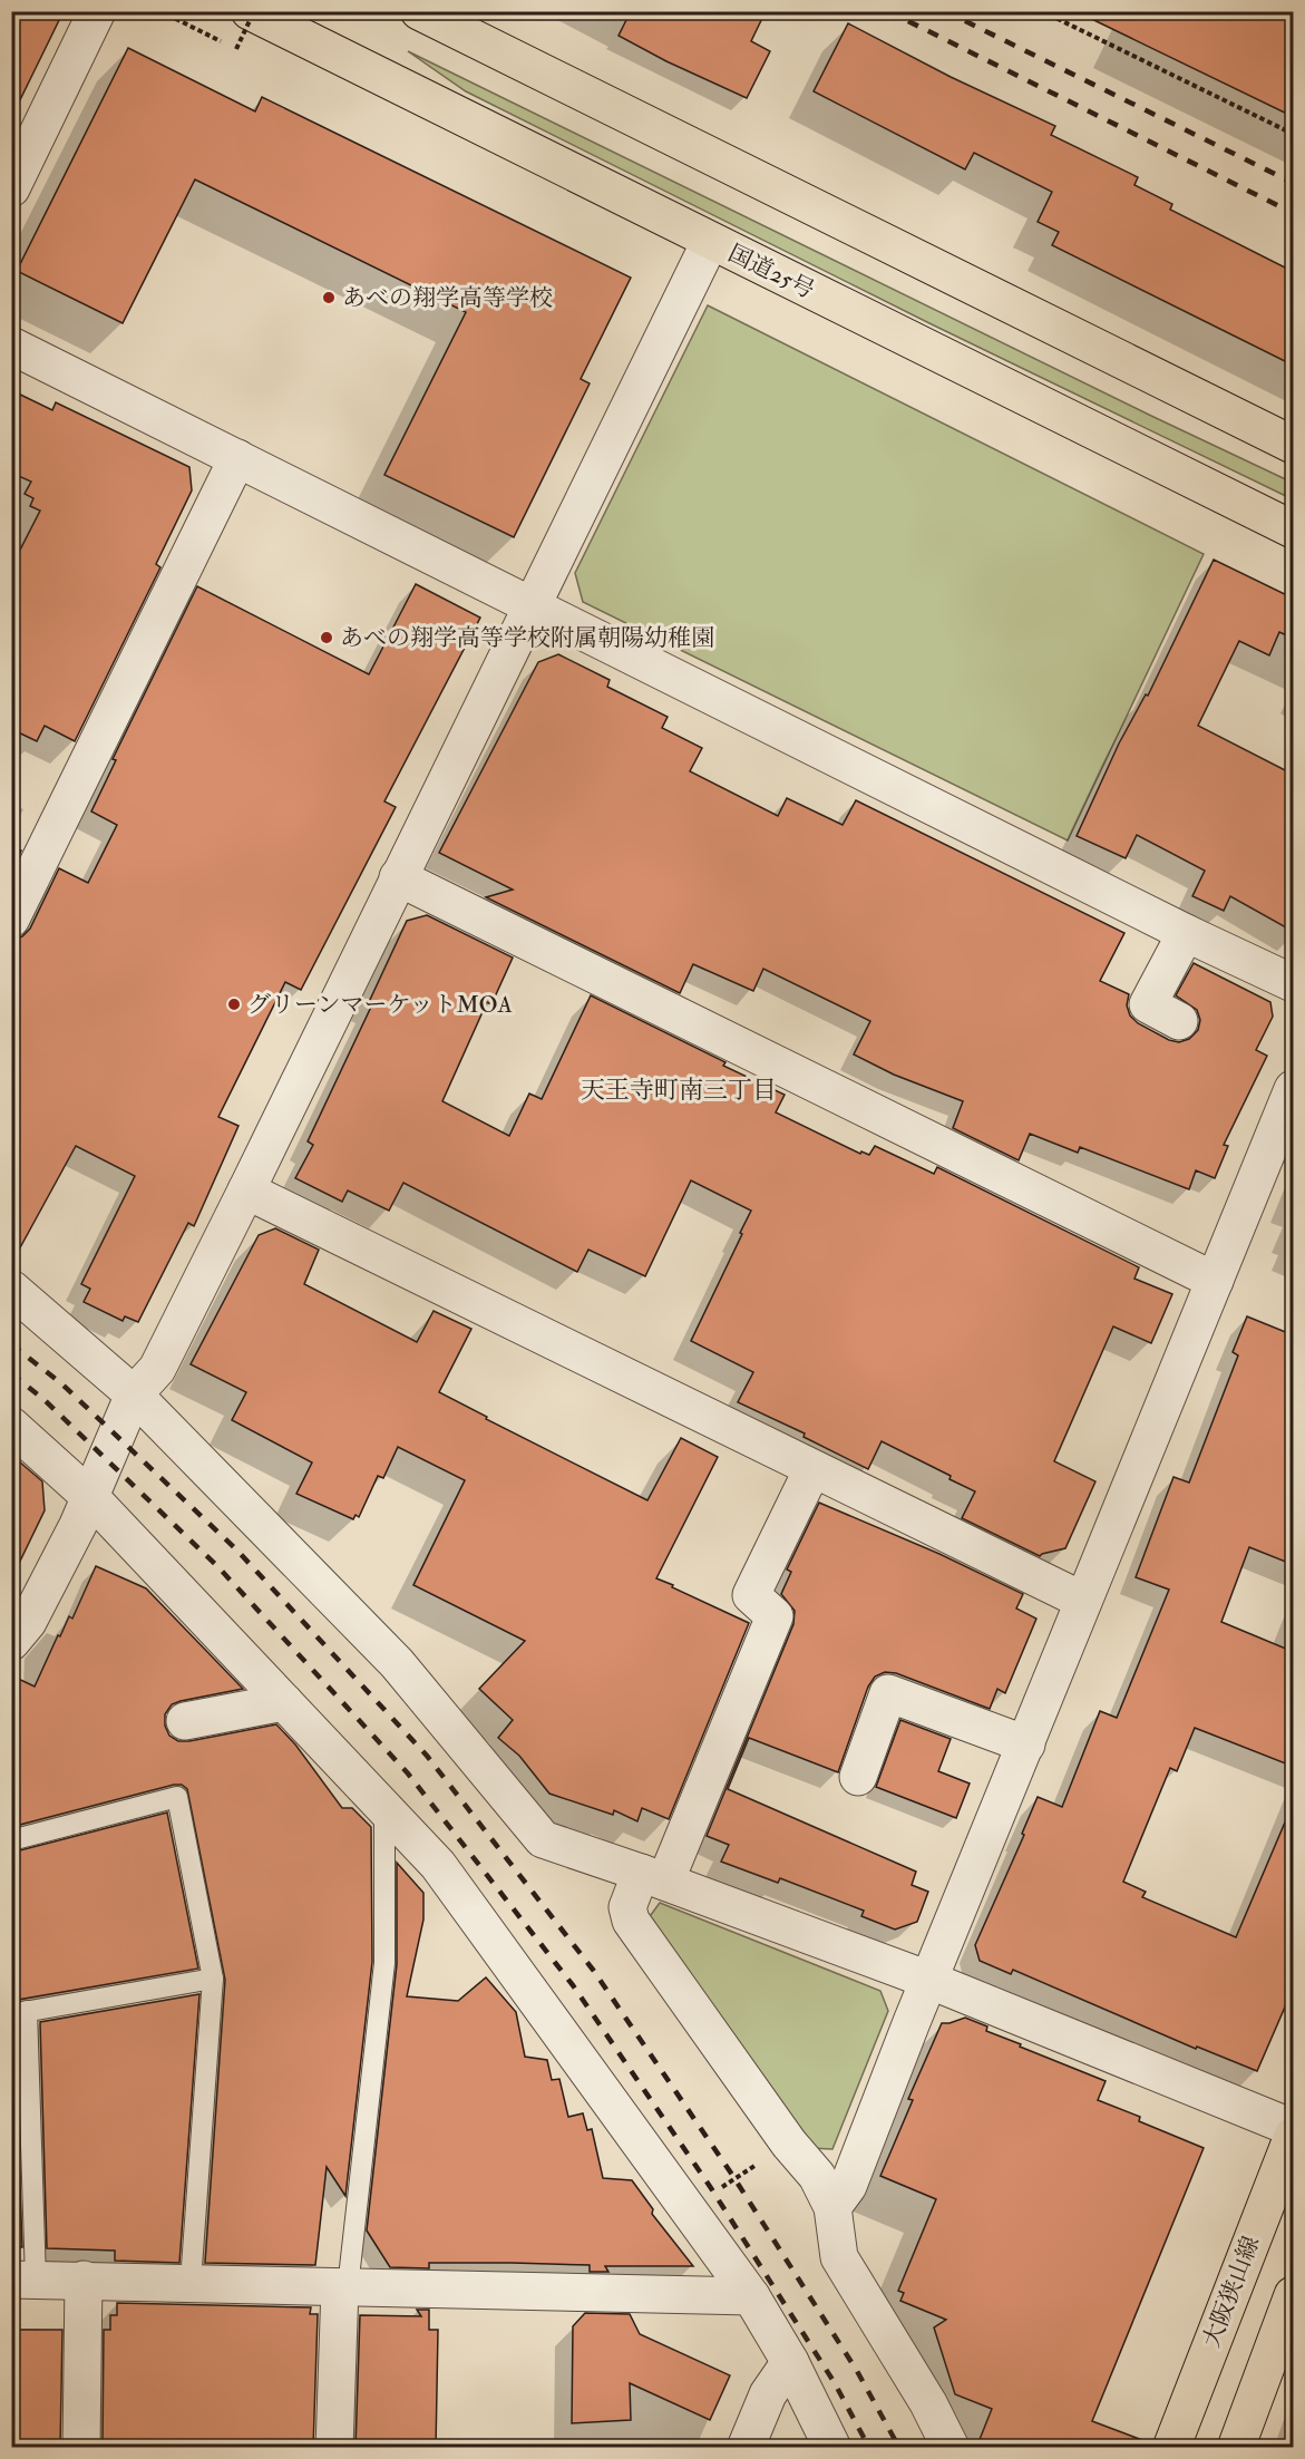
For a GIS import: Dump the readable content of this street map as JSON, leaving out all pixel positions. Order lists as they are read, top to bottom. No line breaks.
{"streets":{"main road":["国道25号","大阪狭山線"]},"districts":["天王寺町南三丁目"],"places":["あべの翔学高等学校","あべの翔学高等学校附属朝陽幼稚園","グリーンマーケットMOA"]}
